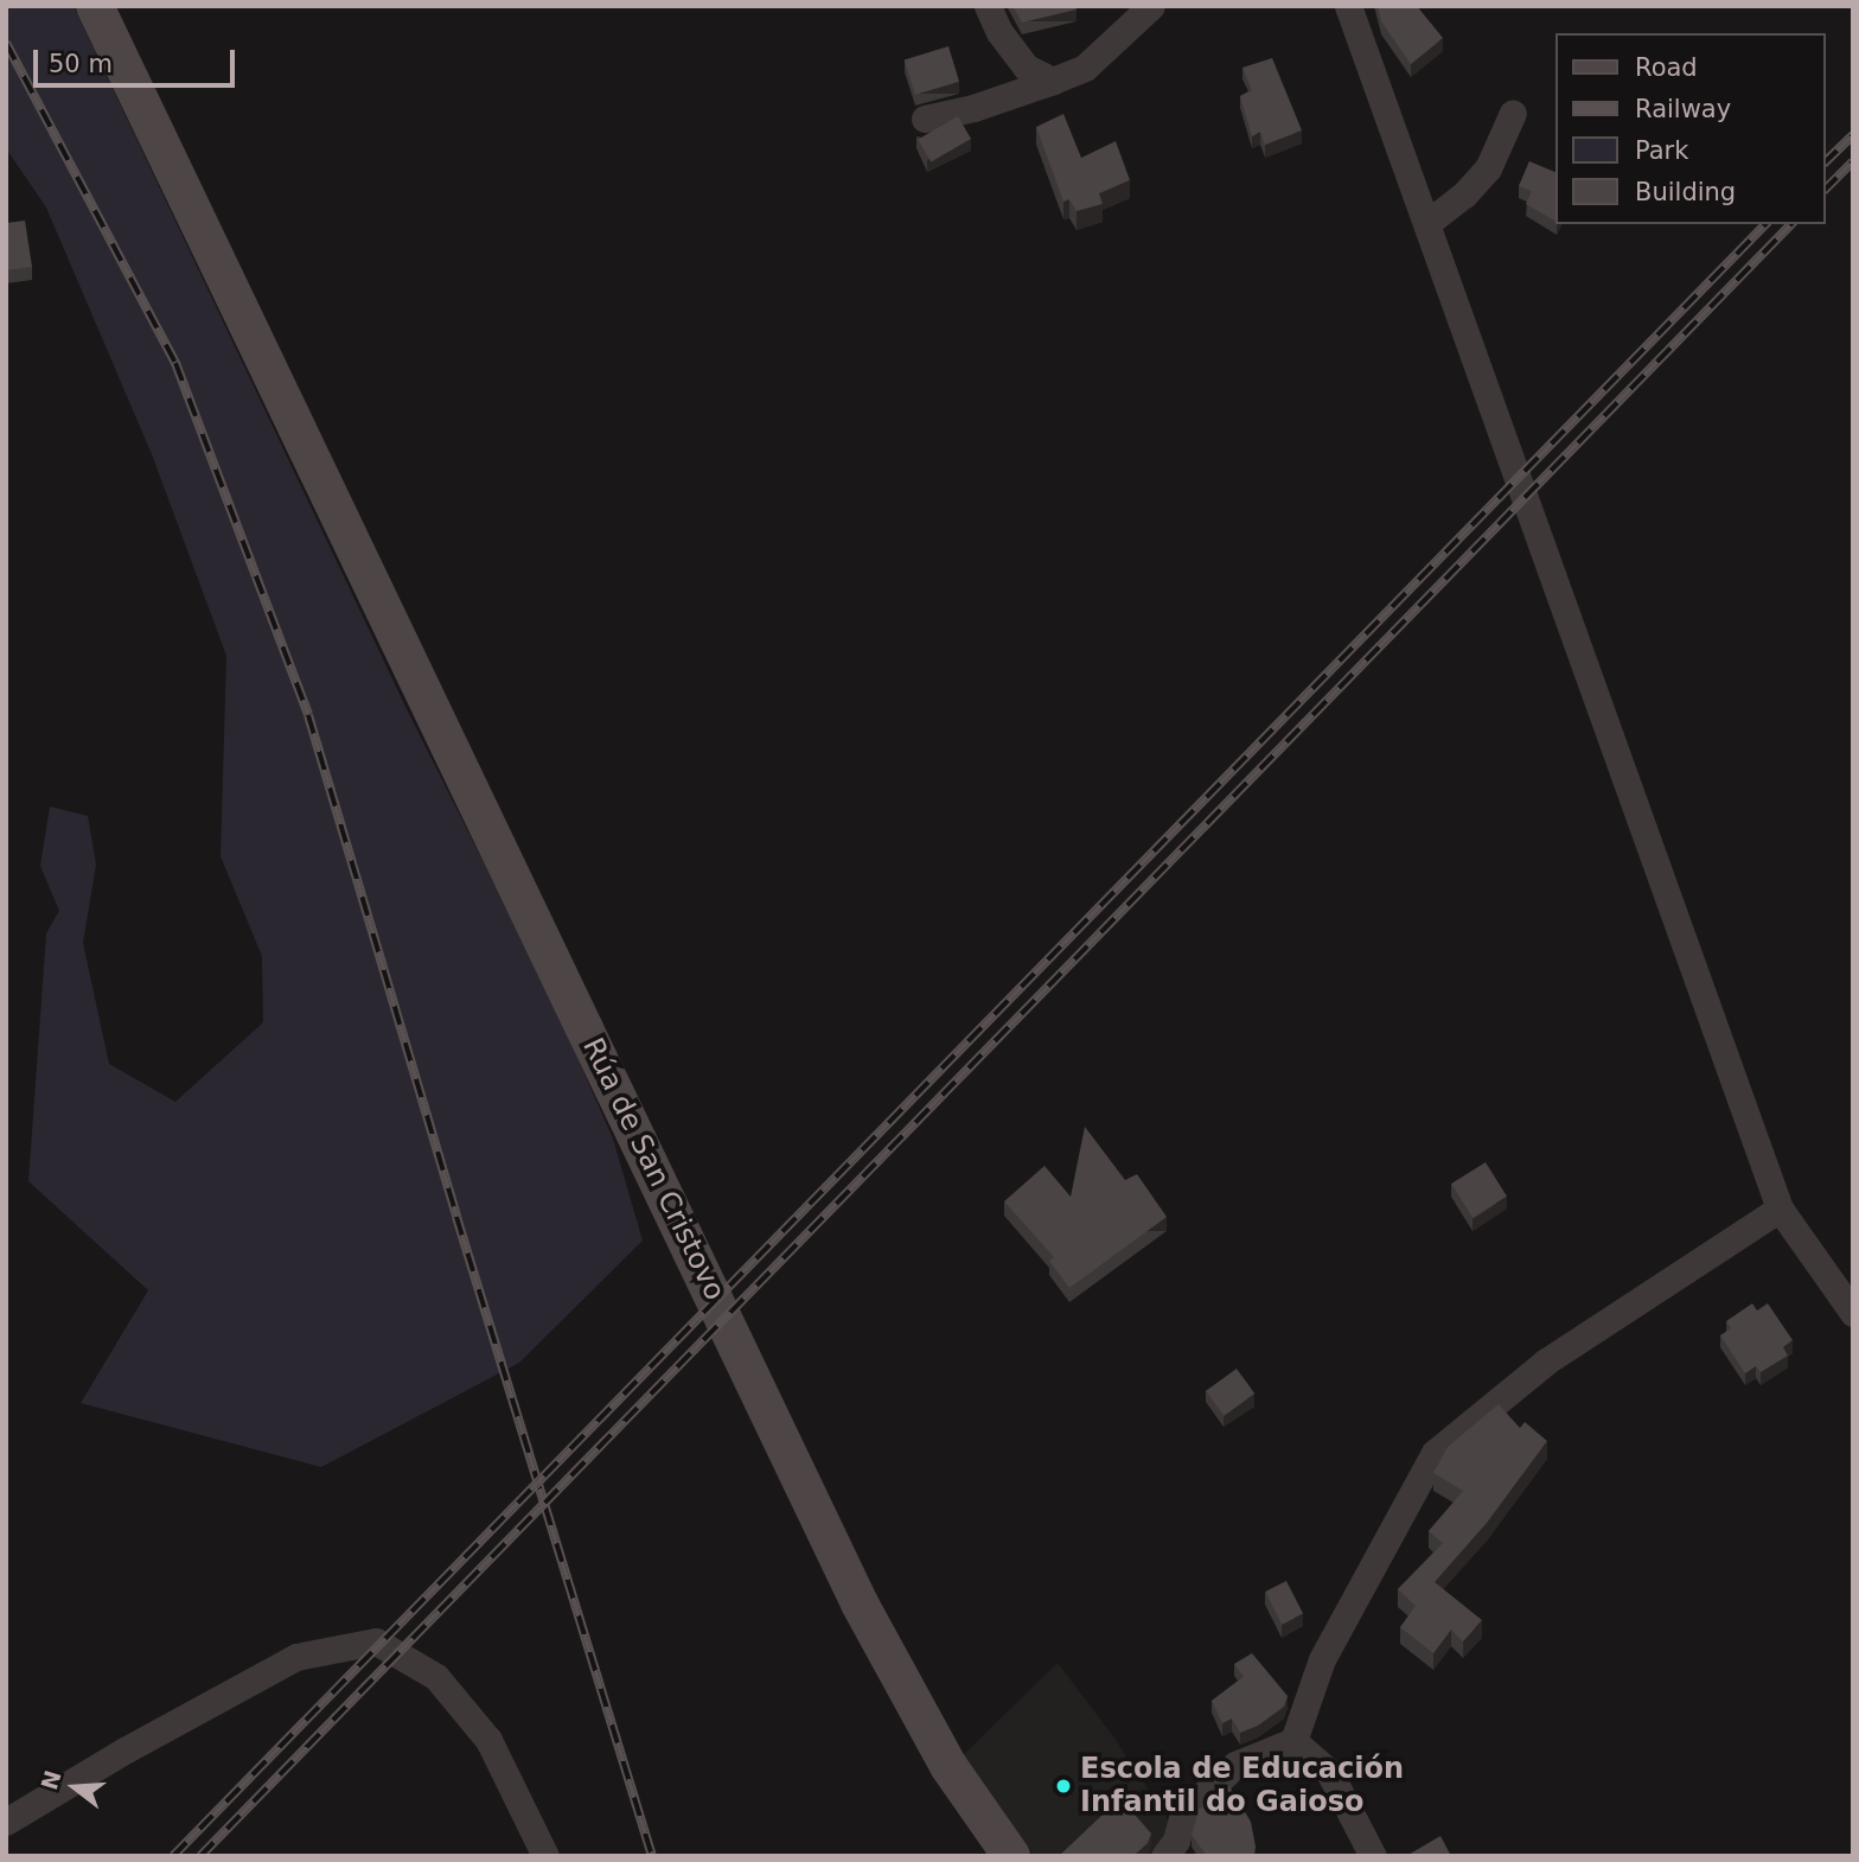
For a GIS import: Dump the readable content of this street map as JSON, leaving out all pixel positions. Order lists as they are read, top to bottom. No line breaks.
{"streets":{"street":["Rúa de San Cristovo"]},"places":["Escola de Educación Infantil do Gaioso"],"legend":["Road","Railway","Park","Building"],"scale_bar":"50 m","north":"left"}
